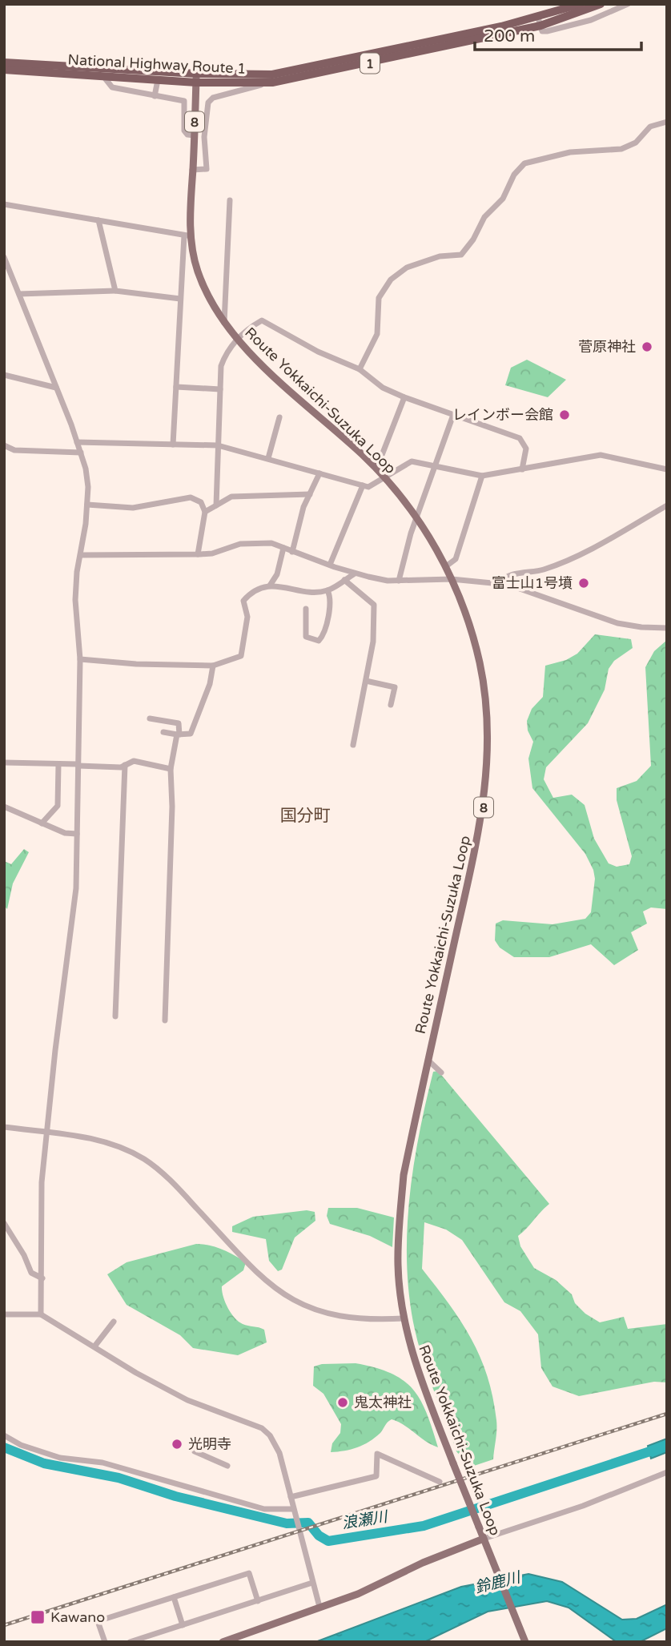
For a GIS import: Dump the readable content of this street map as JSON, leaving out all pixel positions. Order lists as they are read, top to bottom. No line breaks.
{"streets":{"highway":["1","National Highway Route 1"],"main road":["8","Route Yokkaichi-Suzuka Loop"]},"crossings":[["National Highway Route 1","Route Yokkaichi-Suzuka Loop"]],"districts":["国分町"],"water":["浪瀬川","鈴鹿川"],"places":{"other":["菅原神社","レインボー会館","富士山1号墳","鬼太神社","光明寺"],"transit":["Kawano"]},"scale_bar":"200 m"}
